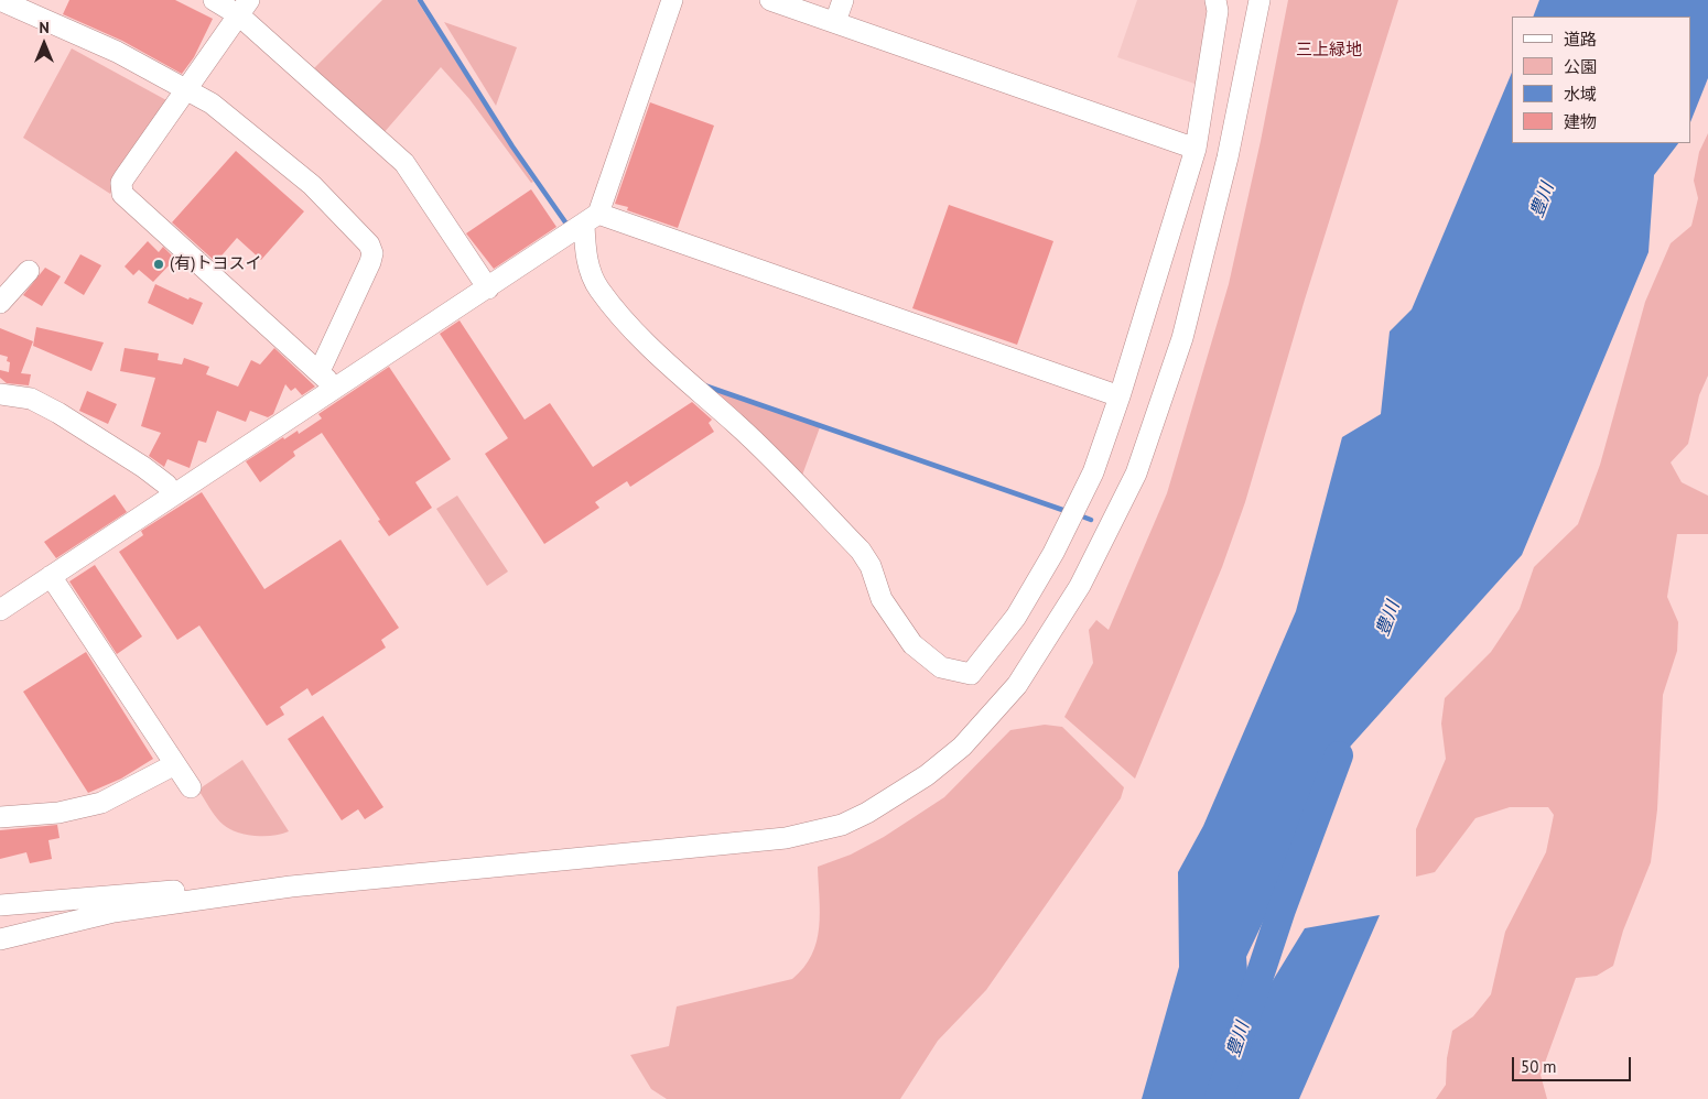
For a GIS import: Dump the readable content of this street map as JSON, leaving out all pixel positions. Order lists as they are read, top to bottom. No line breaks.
{"water":["豊川"],"parks":["三上緑地"],"places":["(有)トヨスイ"],"legend":["道路","公園","水域","建物"],"scale_bar":"50 m","north":"top"}
